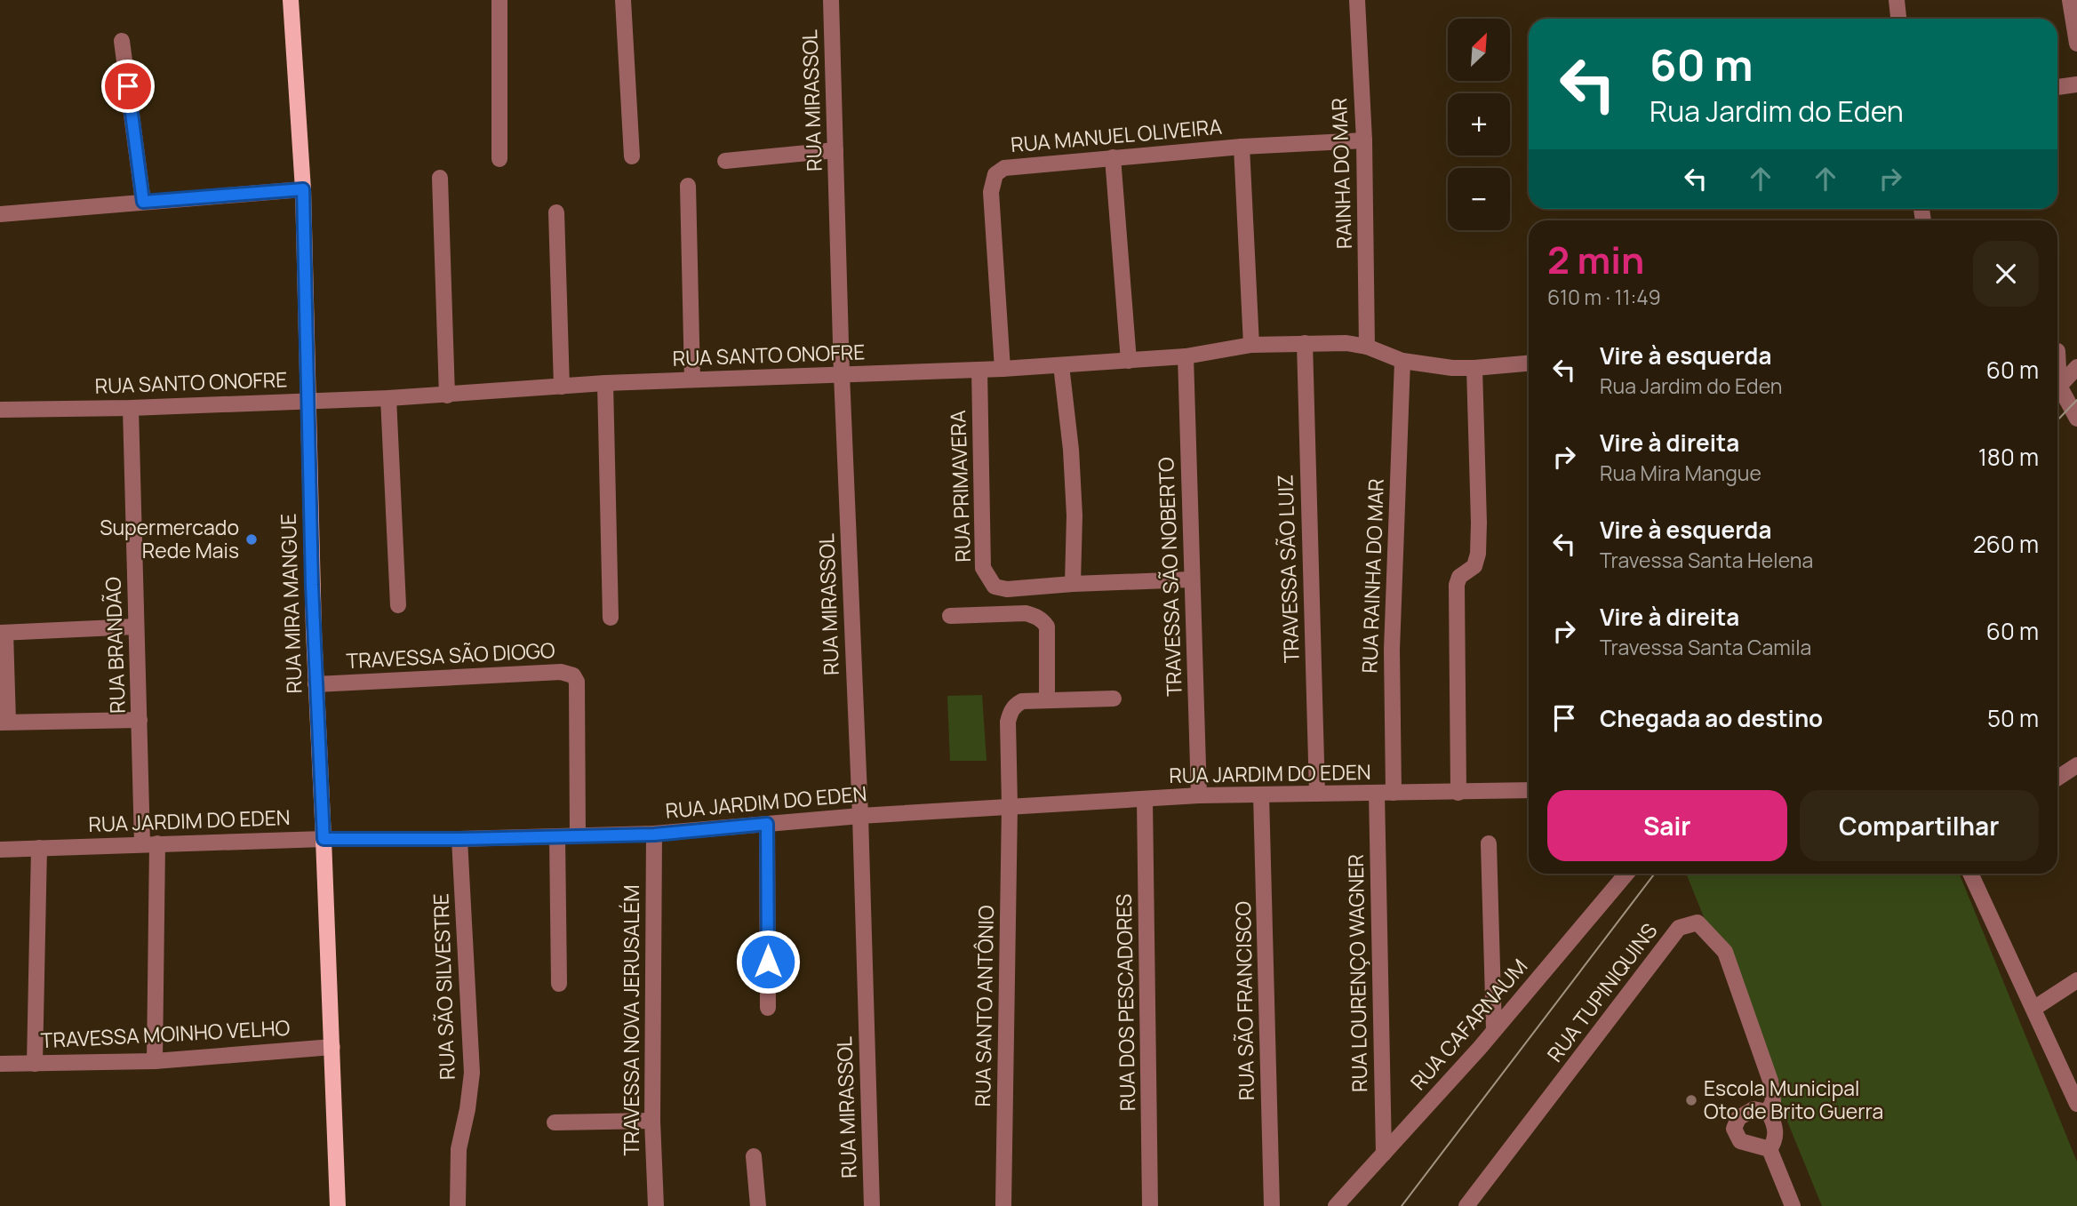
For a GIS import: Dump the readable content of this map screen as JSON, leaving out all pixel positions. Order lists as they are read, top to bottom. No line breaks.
{"streets":{"main road":["RUA MIRA MANGUE"],"street":["RUA MIRASSOL","RUA MANUEL OLIVEIRA","RAINHA DO MAR","RUA SANTO ONOFRE","RUA PRIMAVERA","TRAVESSA SÃO LUIZ","RUA RAINHA DO MAR","TRAVESSA SÃO NOBERTO","RUA BRANDÃO","TRAVESSA SÃO DIOGO","RUA JARDIM DO EDEN","RUA LOURENÇO WAGNER","RUA SÃO SILVESTRE","RUA TUPINIQUINS","RUA SÃO FRANCISCO","RUA DOS PESCADORES","RUA SANTO ANTÔNIO","TRAVESSA NOVA JERUSALÉM","RUA CAFARNAUM","TRAVESSA MOINHO VELHO"]},"crossings":[["RUA MIRASSOL","RUA SANTO ONOFRE"],["RUA MIRASSOL","RUA JARDIM DO EDEN"],["RUA MANUEL OLIVEIRA","RAINHA DO MAR"],["RUA MANUEL OLIVEIRA","RUA SANTO ONOFRE"],["RAINHA DO MAR","RUA SANTO ONOFRE"],["RUA SANTO ONOFRE","RUA PRIMAVERA"],["RUA SANTO ONOFRE","TRAVESSA SÃO LUIZ"],["RUA SANTO ONOFRE","RUA RAINHA DO MAR"],["RUA SANTO ONOFRE","TRAVESSA SÃO NOBERTO"],["RUA SANTO ONOFRE","RUA MIRA MANGUE"],["RUA SANTO ONOFRE","RUA BRANDÃO"],["RUA PRIMAVERA","TRAVESSA SÃO NOBERTO"],["TRAVESSA SÃO LUIZ","RUA JARDIM DO EDEN"],["RUA RAINHA DO MAR","RUA JARDIM DO EDEN"],["RUA RAINHA DO MAR","RUA LOURENÇO WAGNER"],["TRAVESSA SÃO NOBERTO","RUA JARDIM DO EDEN"],["RUA MIRA MANGUE","TRAVESSA SÃO DIOGO"],["RUA MIRA MANGUE","RUA JARDIM DO EDEN"],["RUA MIRA MANGUE","TRAVESSA MOINHO VELHO"],["RUA BRANDÃO","RUA JARDIM DO EDEN"],["RUA BRANDÃO","TRAVESSA MOINHO VELHO"],["TRAVESSA SÃO DIOGO","RUA JARDIM DO EDEN"],["RUA JARDIM DO EDEN","RUA LOURENÇO WAGNER"],["RUA JARDIM DO EDEN","RUA SÃO SILVESTRE"],["RUA JARDIM DO EDEN","RUA SÃO FRANCISCO"],["RUA JARDIM DO EDEN","RUA DOS PESCADORES"],["RUA JARDIM DO EDEN","RUA SANTO ANTÔNIO"],["RUA JARDIM DO EDEN","TRAVESSA NOVA JERUSALÉM"],["RUA LOURENÇO WAGNER","RUA CAFARNAUM"]],"places":["Supermercado Rede Mais","Escola Municipal Oto de Brito Guerra"],"north":"top right","page":{"map_buttons":["+","−"],"turn":["60 m","Rua Jardim do Eden"],"heading":["2 min","610 m · 11:49"],"list":[{"name":"Vire à esquerda","note":"Rua Jardim do Eden","value":"60 m"},{"name":"Vire à direita","note":"Rua Mira Mangue","value":"180 m"},{"name":"Vire à esquerda","note":"Travessa Santa Helena","value":"260 m"},{"name":"Vire à direita","note":"Travessa Santa Camila","value":"60 m"},{"name":"Chegada ao destino","value":"50 m"}],"buttons":["Sair","Compartilhar"]}}
